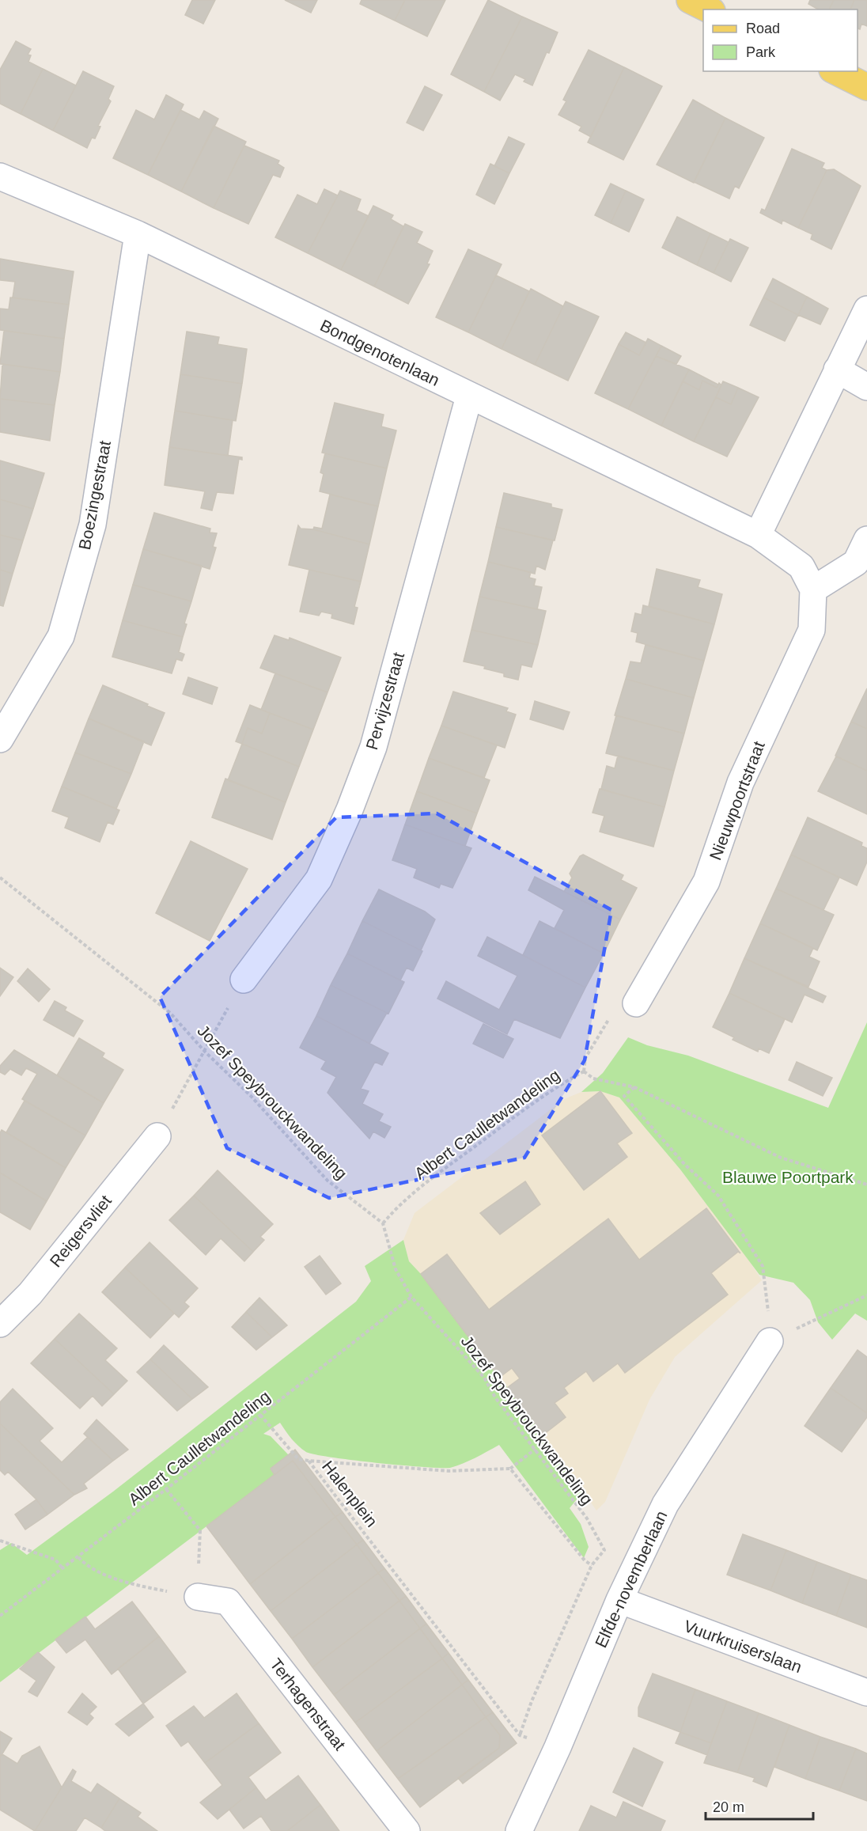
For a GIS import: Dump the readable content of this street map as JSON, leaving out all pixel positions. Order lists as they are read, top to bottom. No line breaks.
{"streets":{"street":["Bondgenotenlaan","Boezingestraat","Pervijzestraat","Nieuwpoortstraat","Reigersvliet","Elfde-novemberlaan","Vuurkruiserslaan","Terhagenstraat"],"path":["Jozef Speybrouckwandeling","Albert Caulletwandeling","Halenplein"]},"crossings":[["Bondgenotenlaan","Boezingestraat"],["Bondgenotenlaan","Pervijzestraat"],["Bondgenotenlaan","Nieuwpoortstraat"],["Nieuwpoortstraat","Albert Caulletwandeling"],["Jozef Speybrouckwandeling","Albert Caulletwandeling"],["Elfde-novemberlaan","Vuurkruiserslaan"]],"parks":["Blauwe Poortpark"],"legend":["Road","Park"],"scale_bar":"20 m"}
